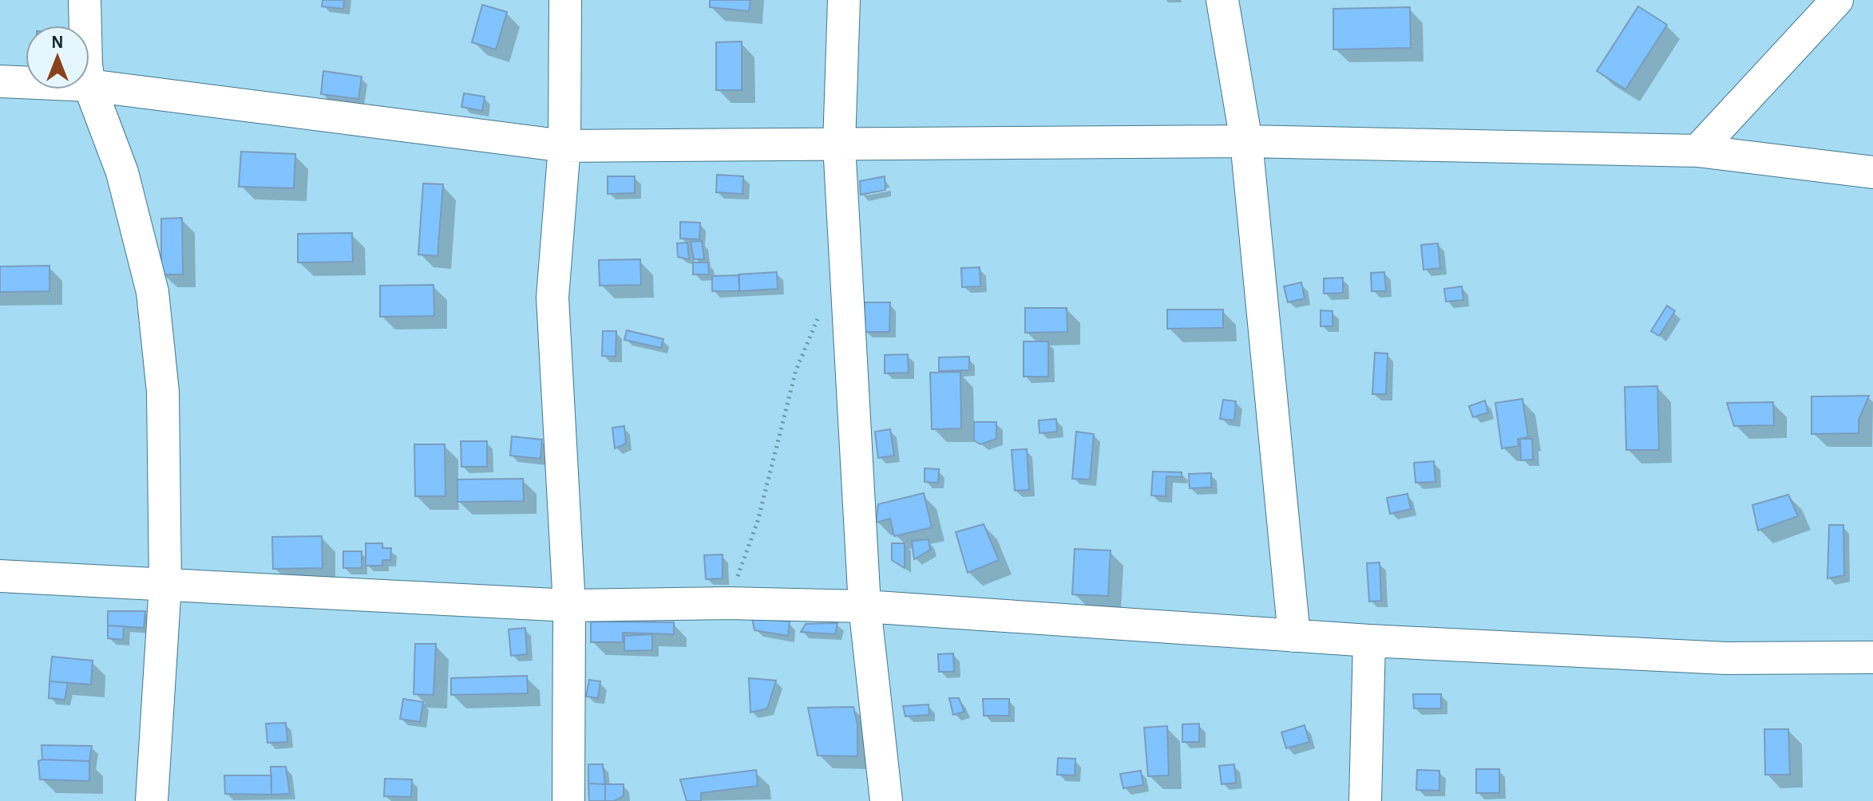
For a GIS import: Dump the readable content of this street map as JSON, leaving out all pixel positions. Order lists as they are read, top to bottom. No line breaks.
{"north":"top"}
